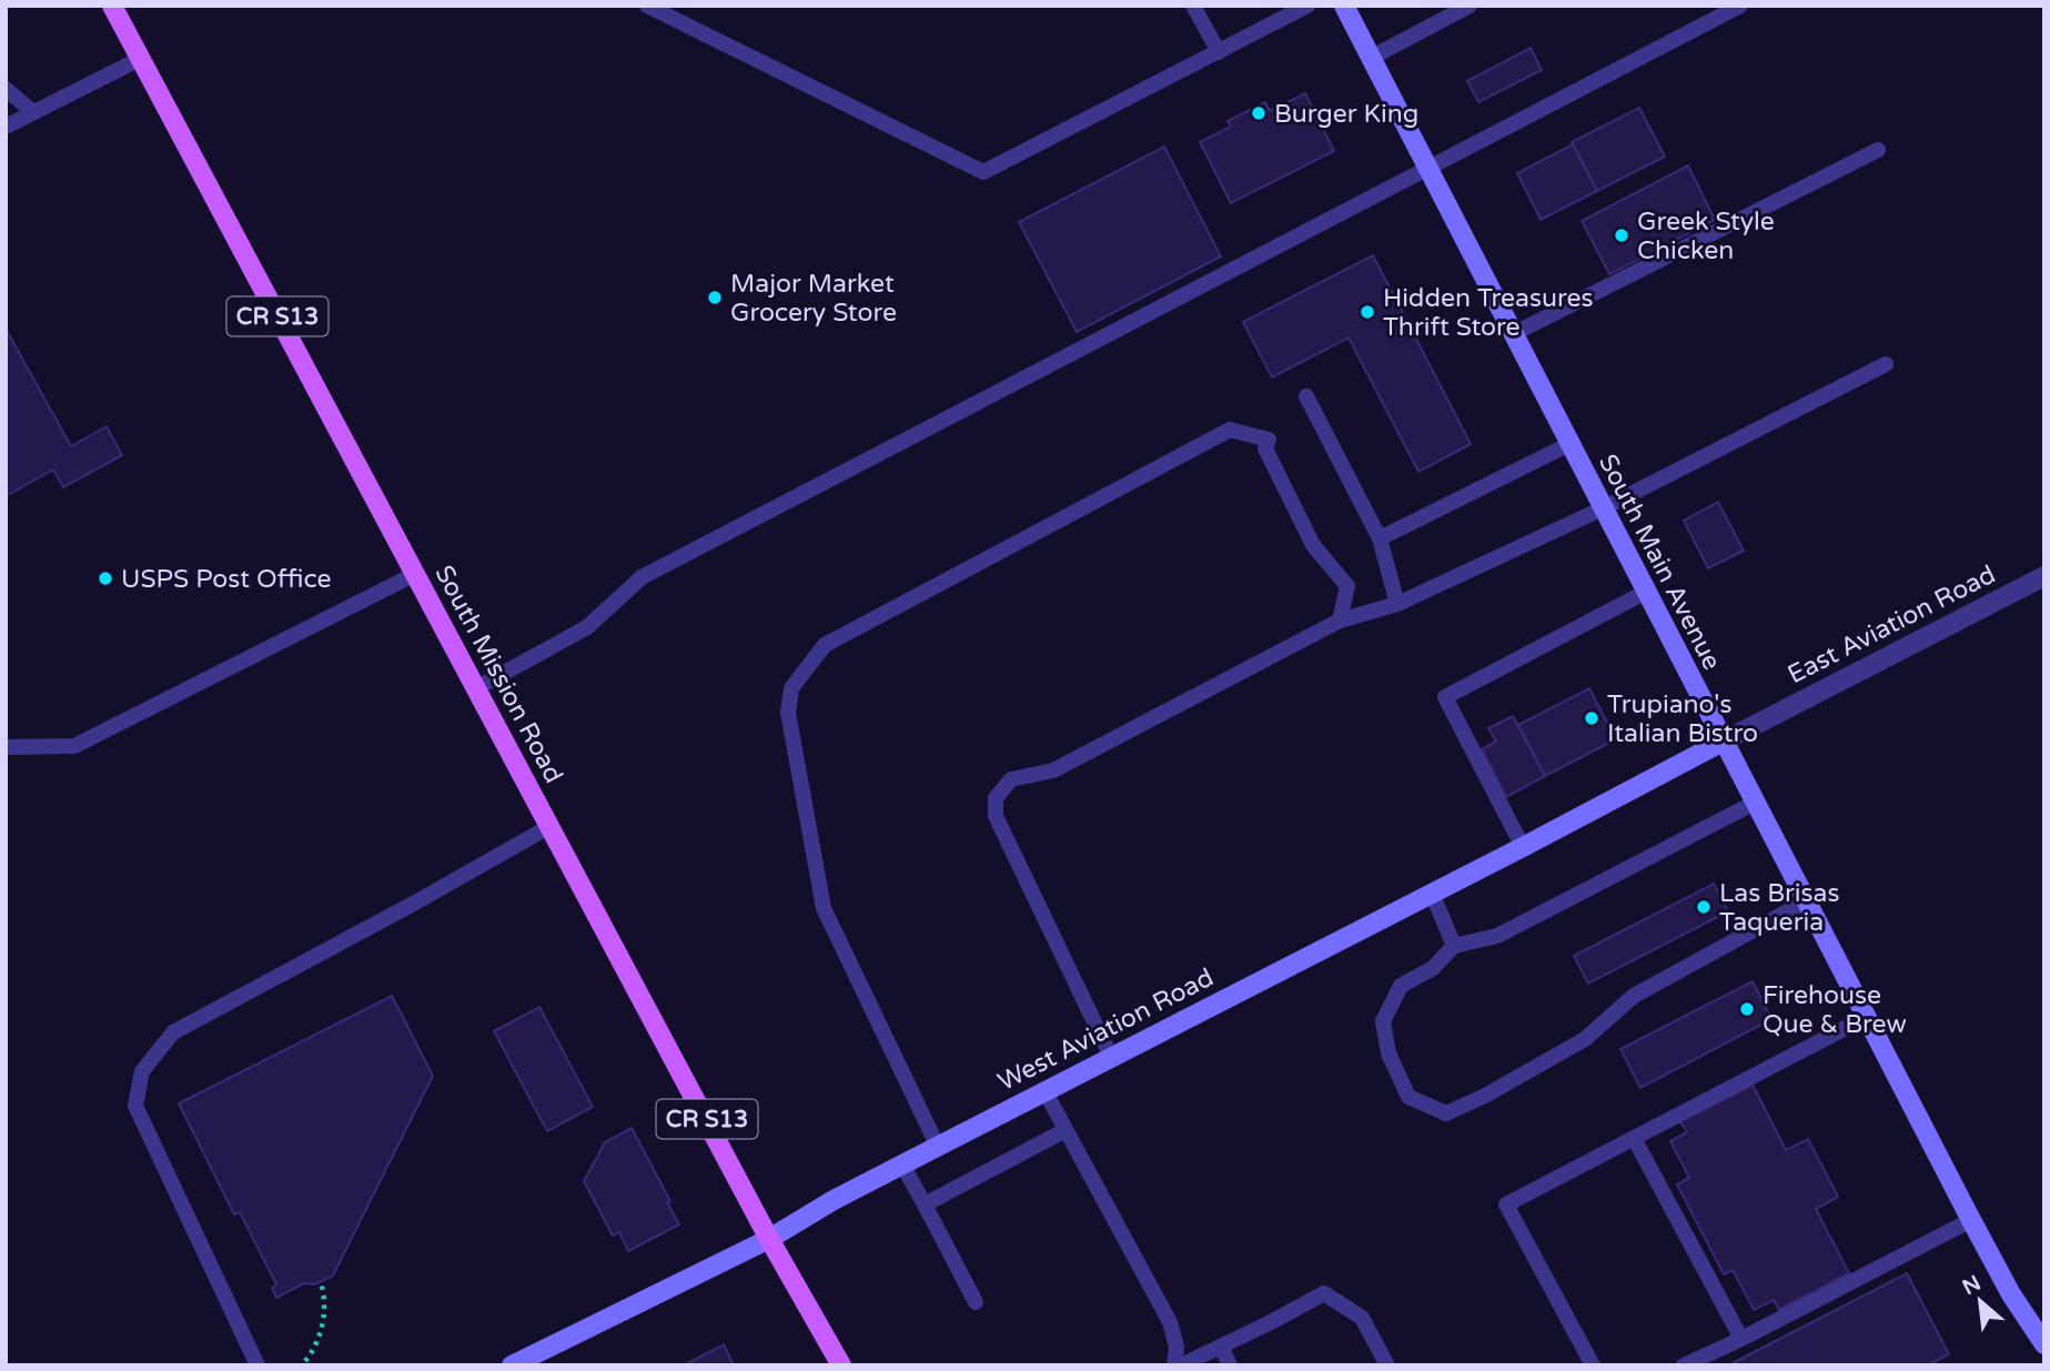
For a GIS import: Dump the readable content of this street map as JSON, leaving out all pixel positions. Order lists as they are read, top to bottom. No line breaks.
{"streets":{"main road":["CR S13","South Main Avenue","South Mission Road","West Aviation Road"],"street":["East Aviation Road"]},"crossings":[["South Main Avenue","East Aviation Road"],["South Main Avenue","West Aviation Road"],["East Aviation Road","West Aviation Road"],["South Mission Road","West Aviation Road"]],"places":["Burger King","Greek Style Chicken","Major Market Grocery Store","Hidden Treasures Thrift Store","USPS Post Office","Trupiano's Italian Bistro","Las Brisas Taqueria","Firehouse Que & Brew"],"north":"top left"}
